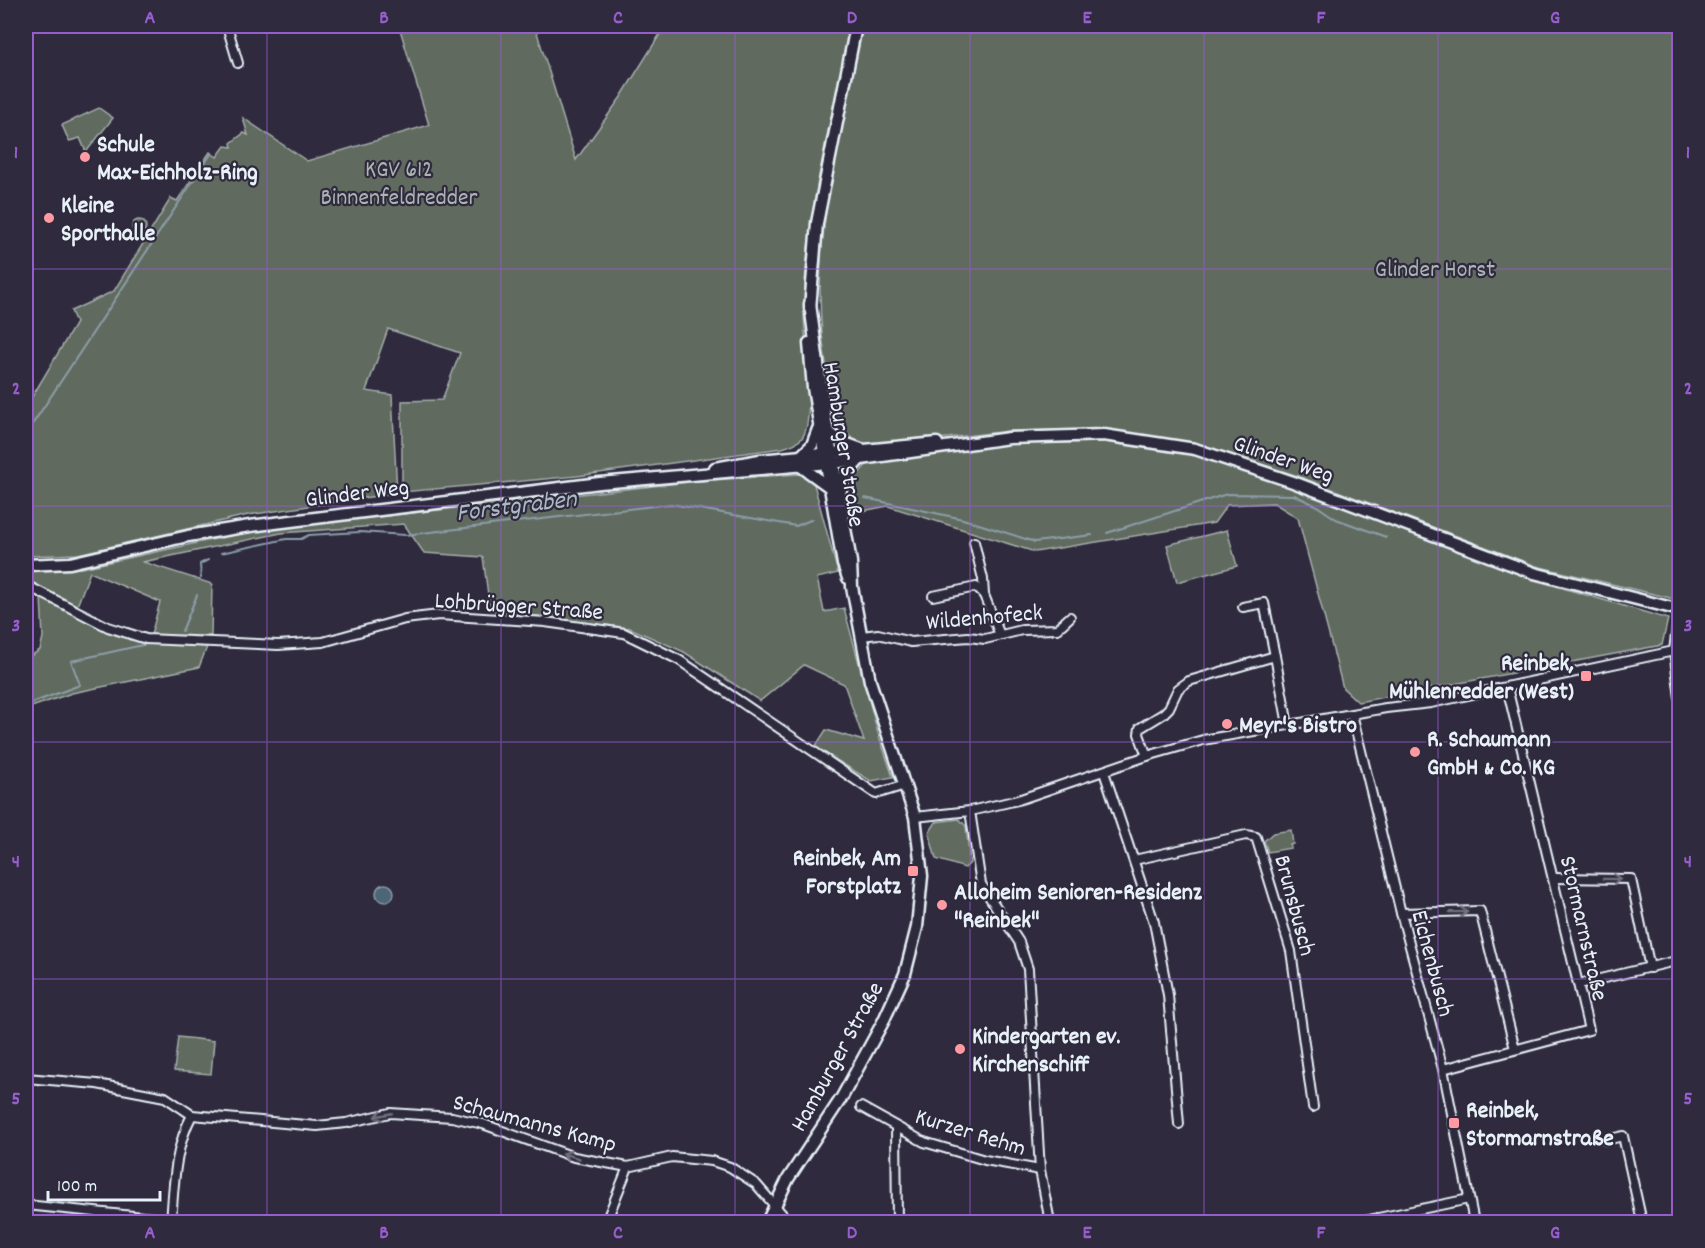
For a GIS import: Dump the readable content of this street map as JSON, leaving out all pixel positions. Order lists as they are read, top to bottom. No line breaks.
{"streets":{"main road":["Hamburger Straße","Glinder Weg"],"street":["Lohbrügger Straße","Wildenhofeck","Brunsbusch","Stormarnstraße","Eichenbusch","Schaumanns Kamp","Kurzer Rehm"]},"crossings":[["Hamburger Straße","Glinder Weg"],["Hamburger Straße","Lohbrügger Straße"],["Hamburger Straße","Wildenhofeck"],["Hamburger Straße","Schaumanns Kamp"],["Stormarnstraße","Eichenbusch"]],"one_way":["Schaumanns Kamp"],"water":["Forstgraben"],"parks":["KGV 612 Binnenfeldredder","Glinder Horst"],"places":{"other":["Schule Max-Eichholz-Ring","Kleine Sporthalle","Meyr's Bistro","R. Schaumann GmbH & Co. KG","Alloheim Senioren-Residenz \"Reinbek\"","Kindergarten ev. Kirchenschiff"],"transit":["Reinbek, Mühlenredder (West)","Reinbek, Am Forstplatz","Reinbek, Stormarnstraße"]},"scale_bar":"100 m","grid":{"columns":["A","B","C","D","E","F","G"],"rows":["1","2","3","4","5"]}}
